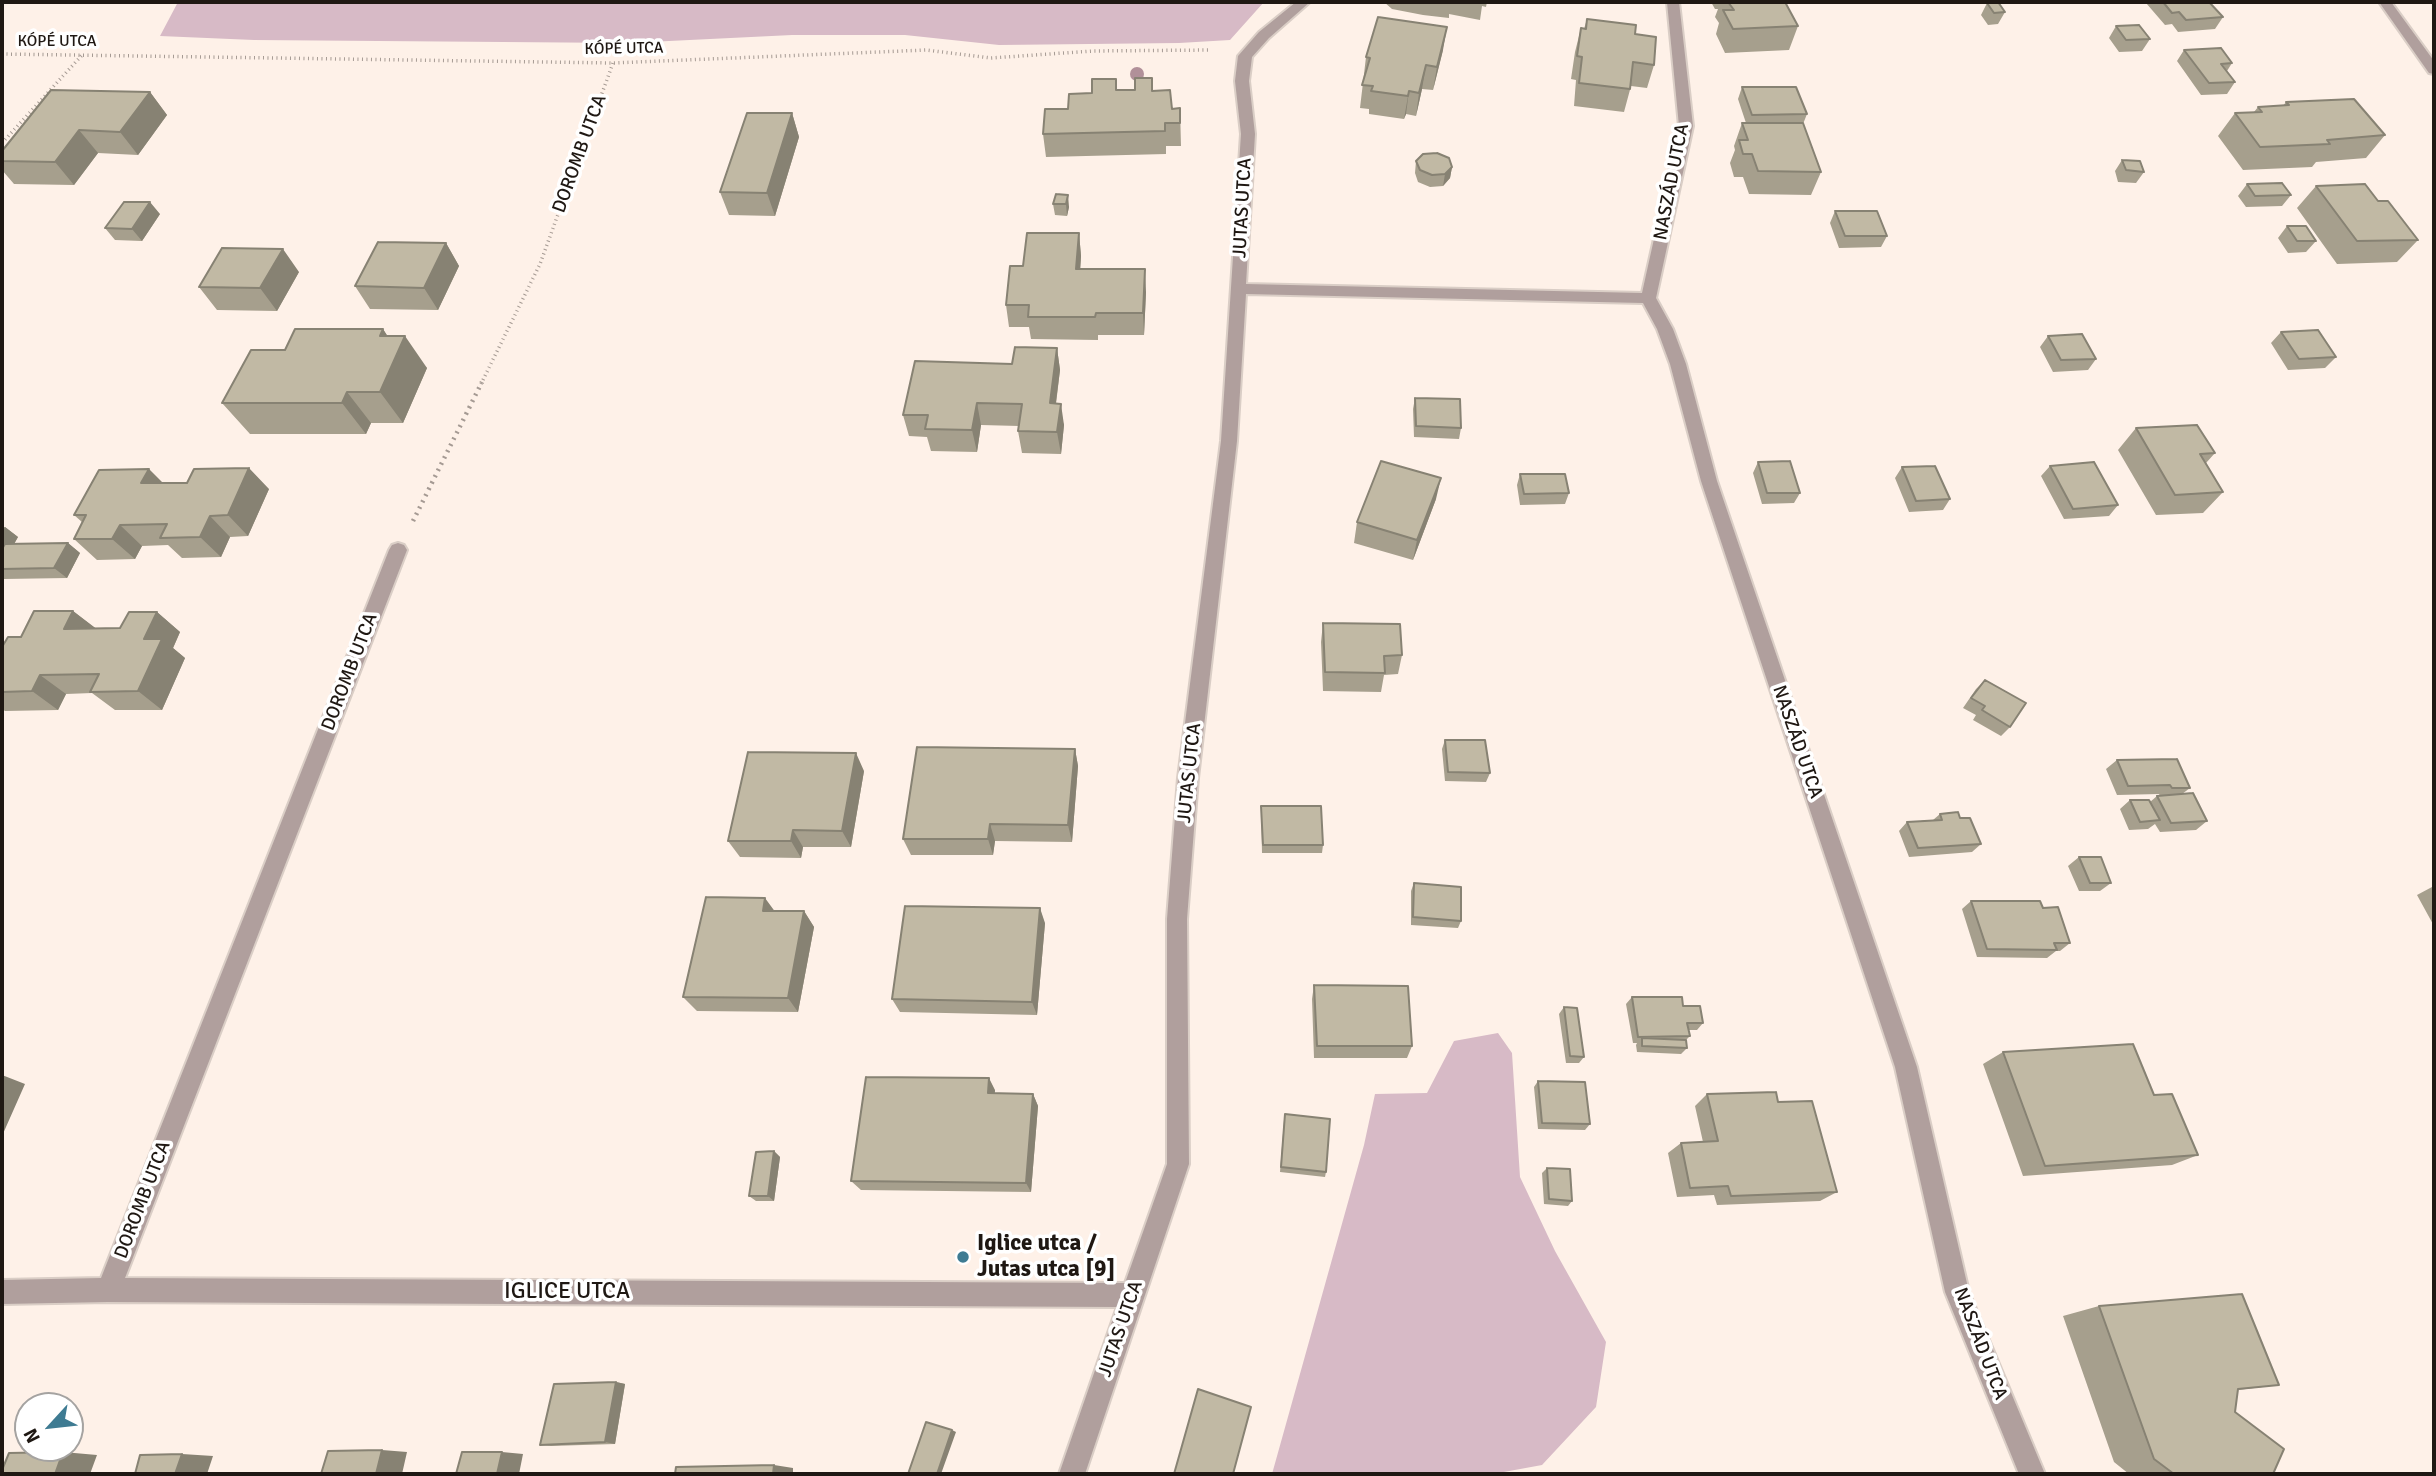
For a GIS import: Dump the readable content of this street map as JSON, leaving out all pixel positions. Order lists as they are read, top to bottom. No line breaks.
{"streets":{"street":["DOROMB UTCA","NASZÁD UTCA","JUTAS UTCA","IGLICE UTCA"],"path":["KÓPÉ UTCA"]},"crossings":[["KÓPÉ UTCA","DOROMB UTCA"],["KÓPÉ UTCA","JUTAS UTCA"],["DOROMB UTCA","IGLICE UTCA"],["JUTAS UTCA","IGLICE UTCA"]],"places":["Iglice utca / Jutas utca [9]"],"north":"bottom left"}
